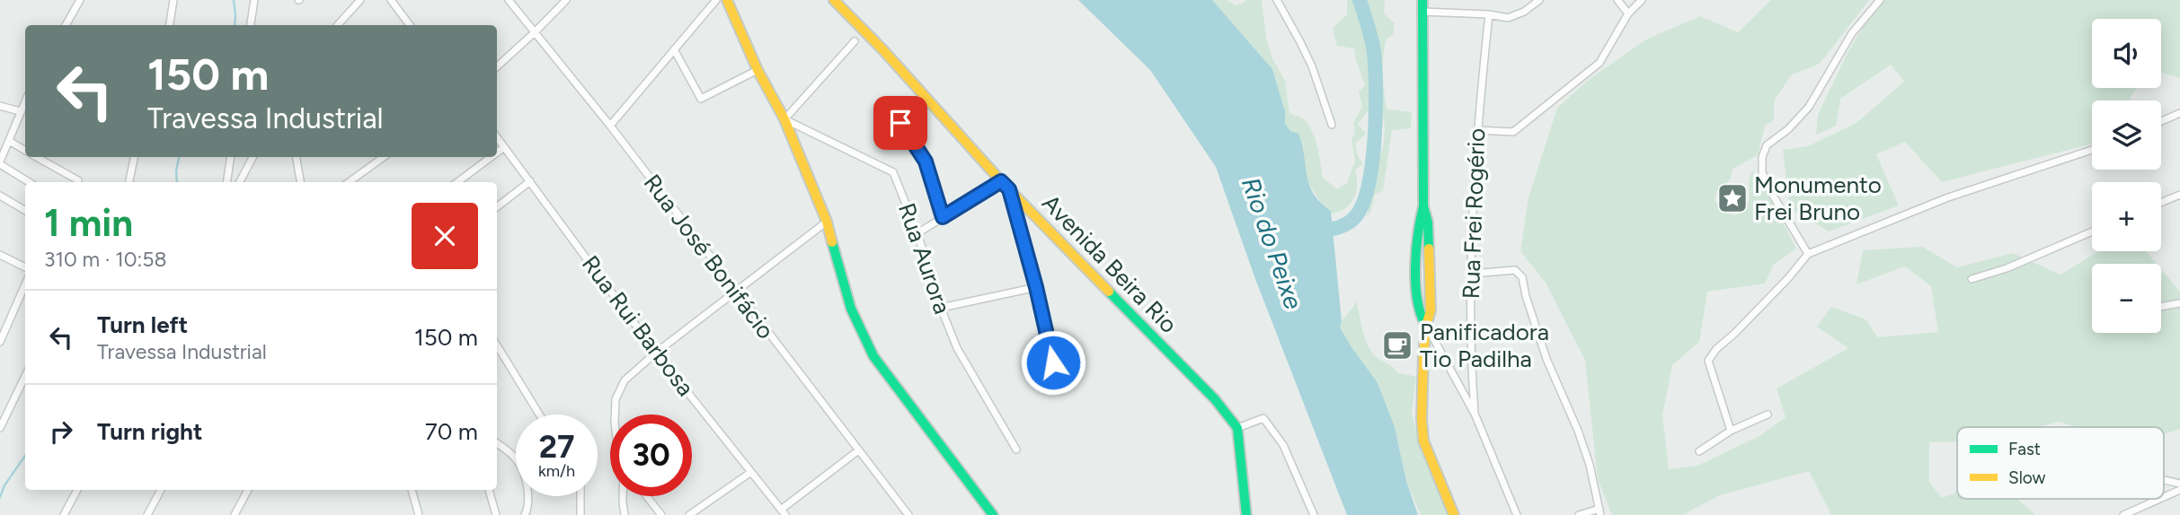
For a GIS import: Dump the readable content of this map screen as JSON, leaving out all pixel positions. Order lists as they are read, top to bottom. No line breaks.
{"streets":{"street":["Rua Frei Rogério","Rua José Bonifácio","Rua Aurora","Avenida Beira Rio","Rua Rui Barbosa"]},"water":["Rio do Peixe"],"places":{"place":["Monumento Frei Bruno"],"cafe":["Panificadora Tio Padilha"]},"legend":["Fast","Slow"],"page":{"map_buttons":["+","−"],"turn":["150 m","Travessa Industrial"],"heading":["1 min","310 m · 10:58"],"list":[{"name":"Turn left","note":"Travessa Industrial","value":"150 m"},{"name":"Turn right","value":"70 m"}],"speed":"27 km/h","limit":"30"}}
